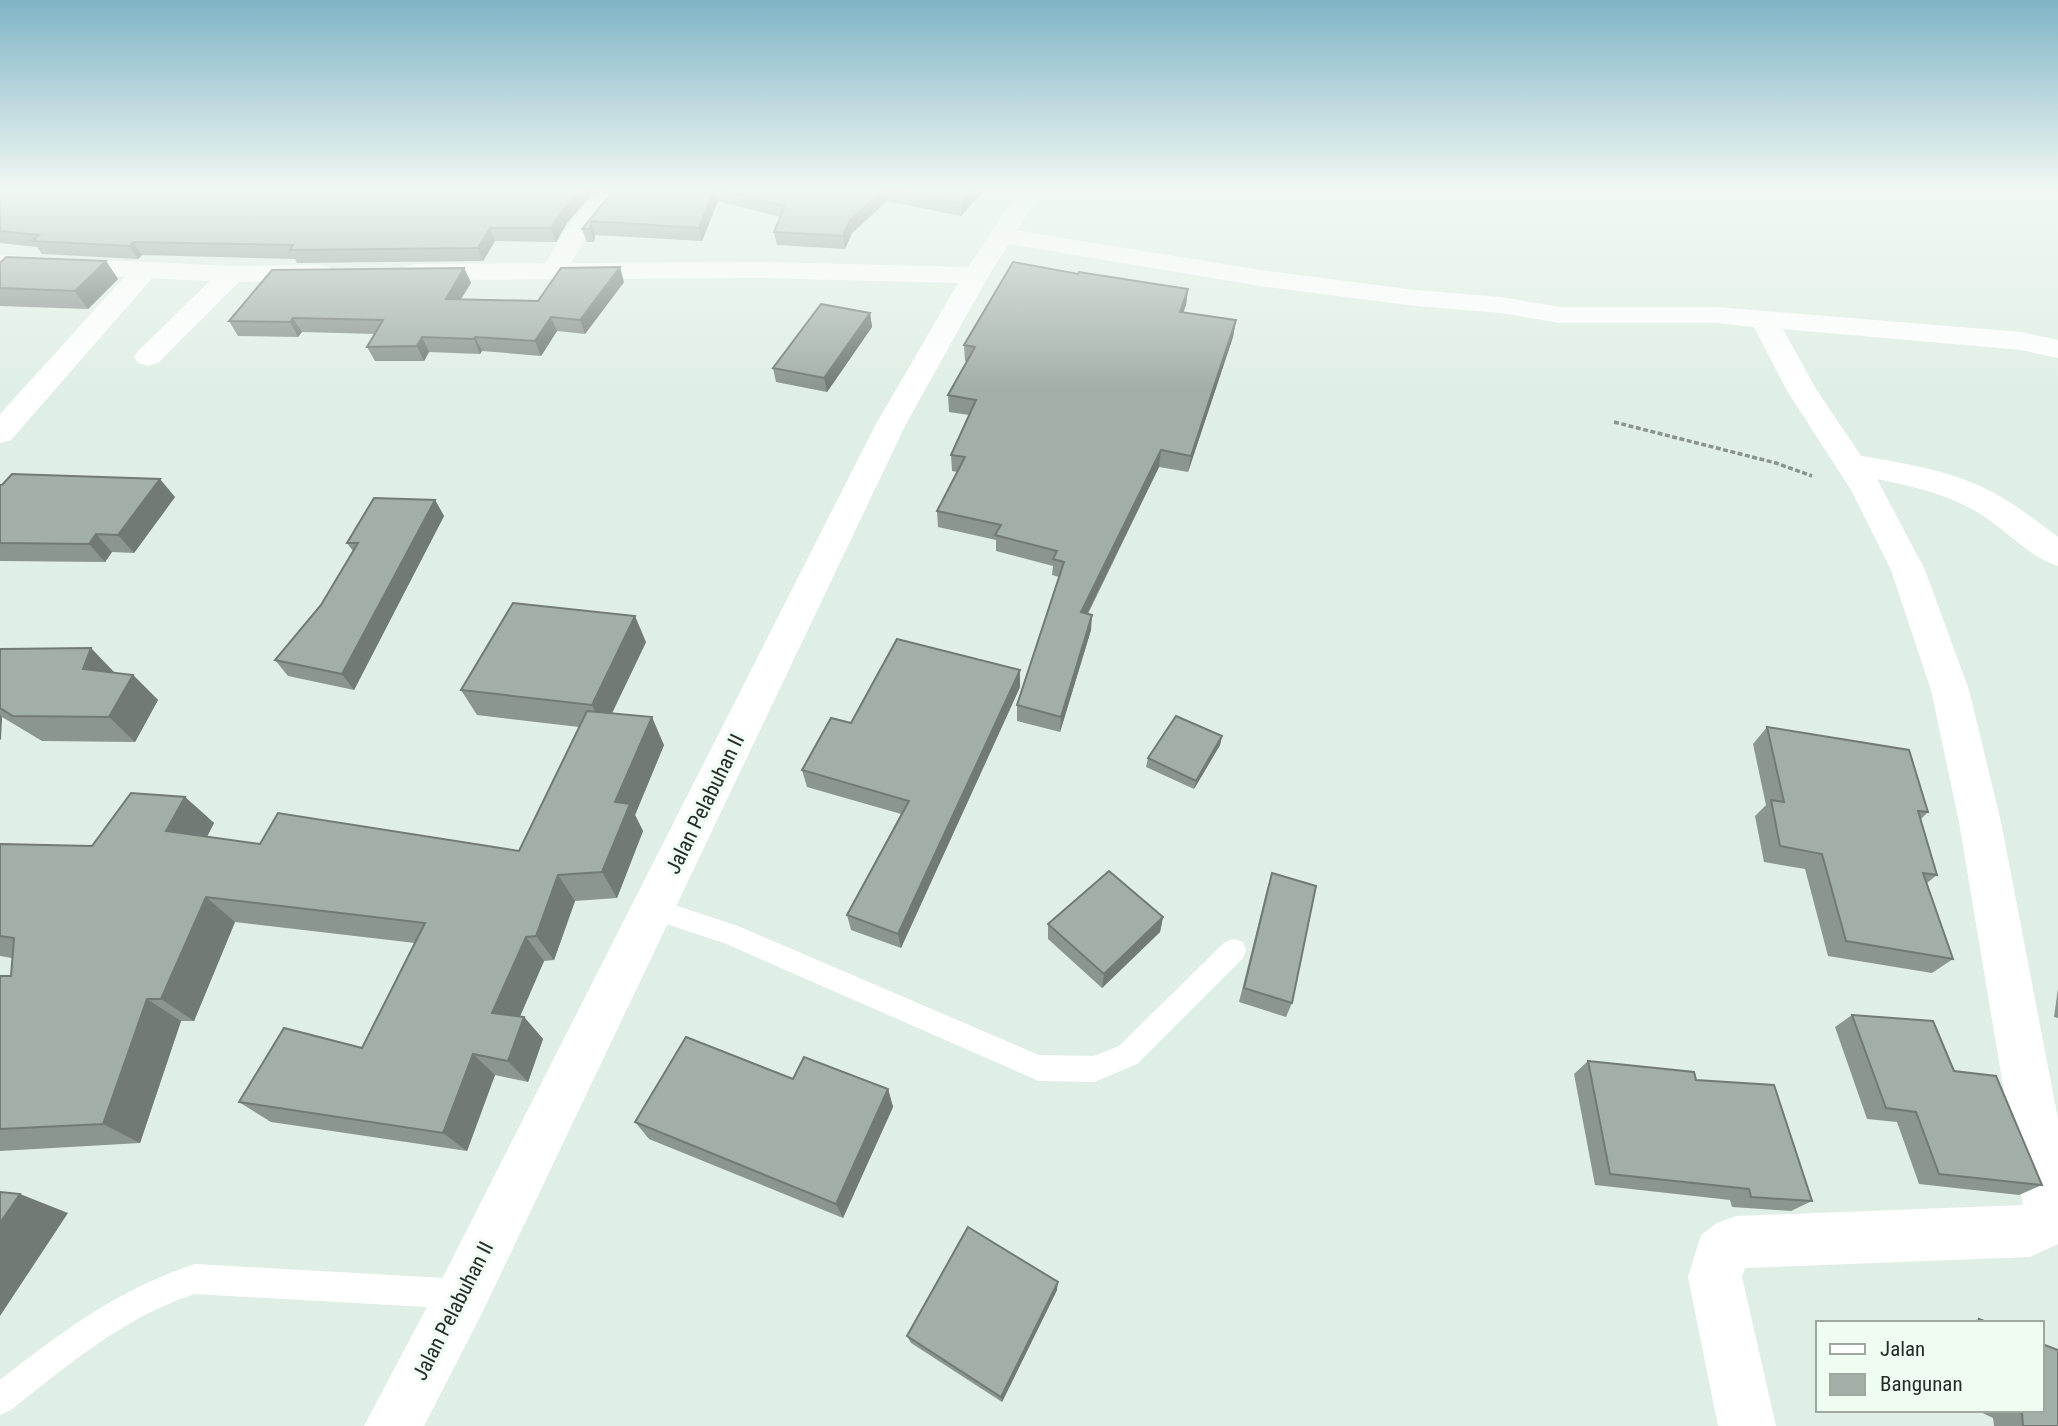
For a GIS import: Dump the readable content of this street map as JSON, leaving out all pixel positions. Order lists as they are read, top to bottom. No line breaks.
{"streets":{"street":["Jalan Pelabuhan II"]},"legend":["Jalan","Bangunan"]}
